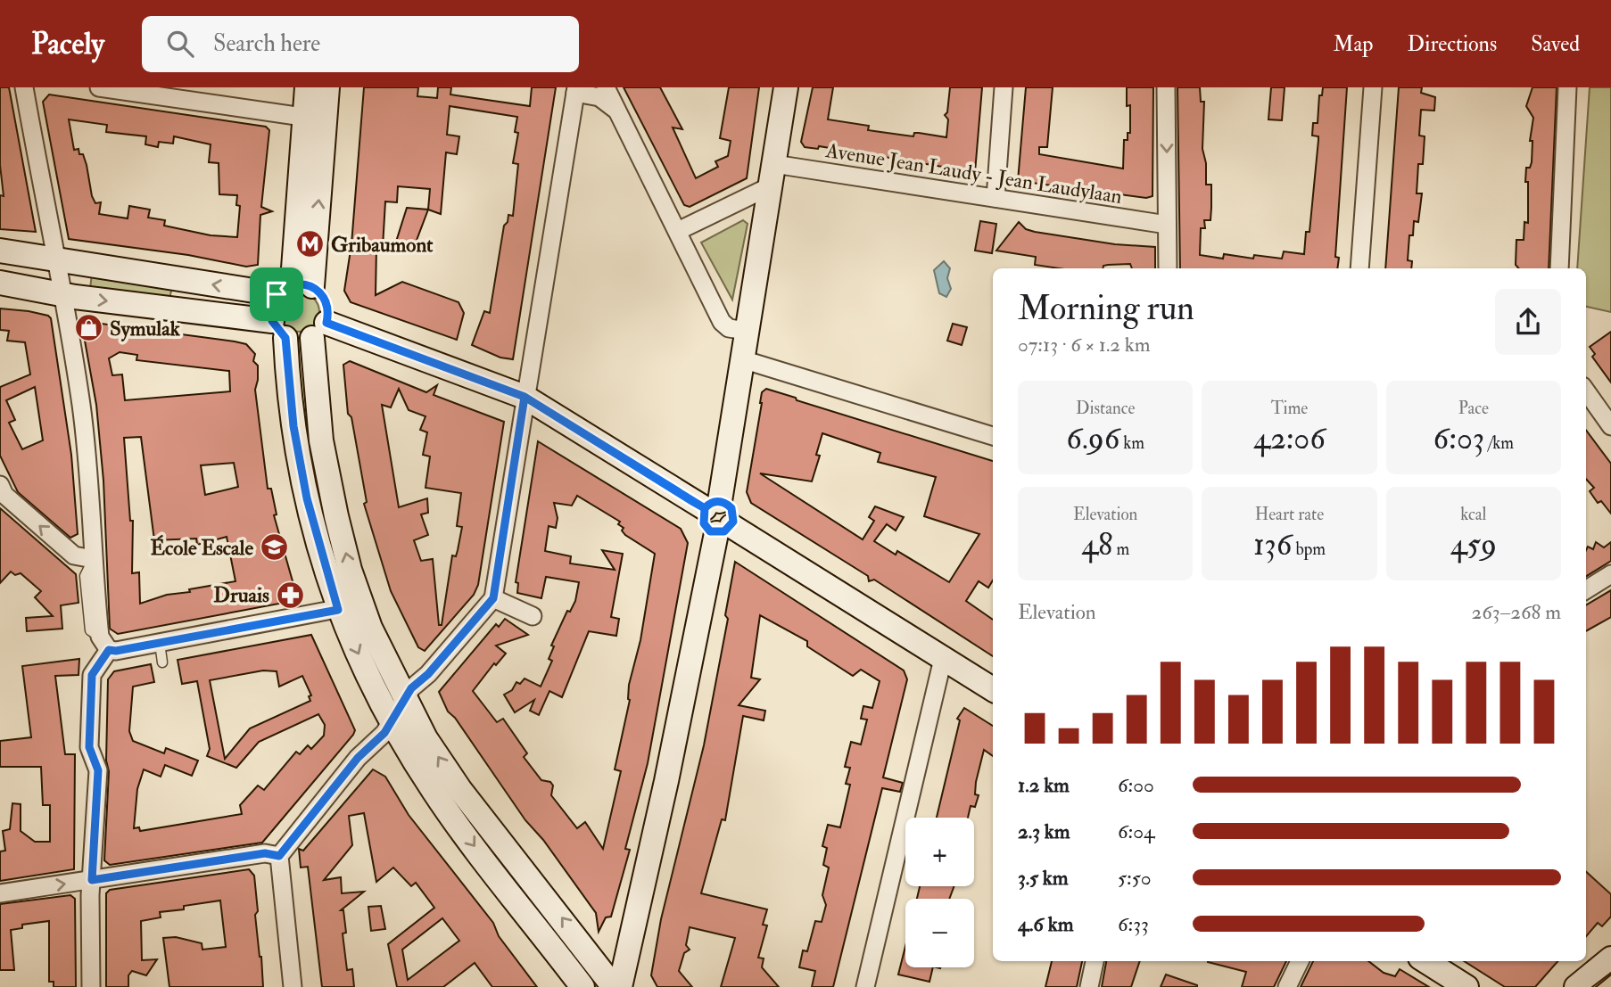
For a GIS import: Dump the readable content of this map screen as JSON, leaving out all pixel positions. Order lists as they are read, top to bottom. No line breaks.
{"streets":{"street":["Avenue Jean Laudy - Jean Laudylaan"]},"places":{"metro station":["Gribaumont"],"shop":["Symulak"],"school or university":["École Escale"],"pharmacy":["Druais"]},"page":{"header":"Pacely","search":"Search here","nav":["Map","Directions","Saved"],"heading":["Morning run","07:13 · 6 × 1.2 km"],"stats":[["Distance","6.96 km"],["Time","42:06"],["Pace","6:03 /km"],["Elevation","48 m"],["Heart rate","136 bpm"],["kcal","459"]],"chart":["Elevation","263–268 m"],"list":[{"name":"1.2 km","note":"6:00"},{"name":"2.3 km","note":"6:04"},{"name":"3.5 km","note":"5:50"},{"name":"4.6 km","note":"6:33"}],"map_buttons":["+","−"]}}
